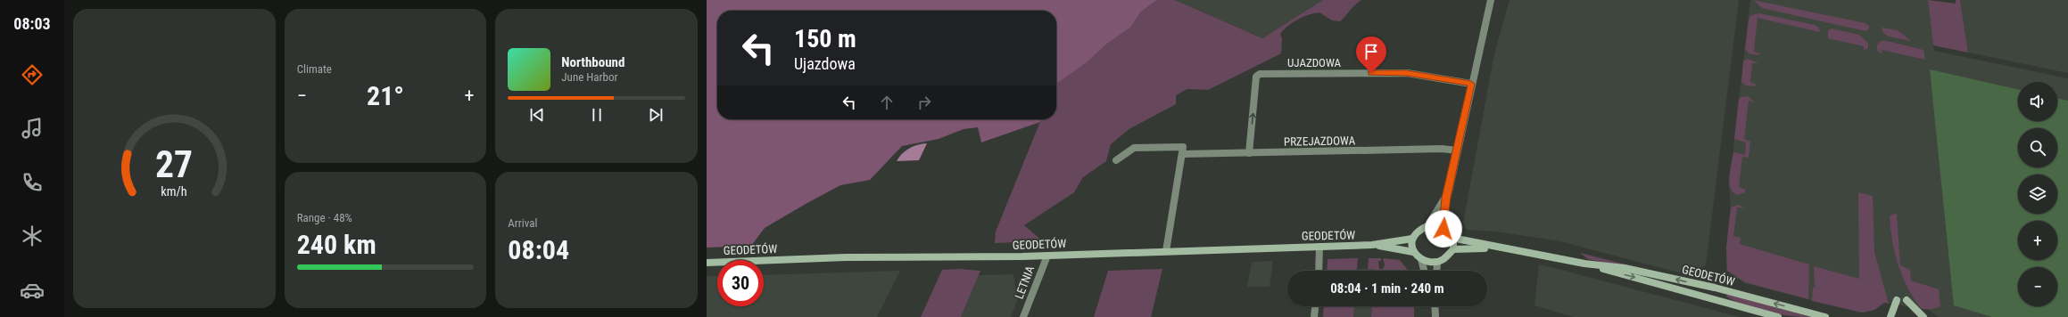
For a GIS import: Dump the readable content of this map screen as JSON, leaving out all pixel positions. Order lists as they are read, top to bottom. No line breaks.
{"streets":{"main road":["GEODETÓW"],"street":["UJAZDOWA","PRZEJAZDOWA","LETNIA"]},"crossings":[["UJAZDOWA","PRZEJAZDOWA"],["GEODETÓW","LETNIA"]],"page":{"tabs":"08:03","tile":["Climate",["Range · 48%","240 km"],["Arrival","08:04"]],"turn":["150 m","Ujazdowa"],"song":["Northbound","June Harbor"],"heat":["−","21°","+"],"map_buttons":["+","−"],"limit":"30","trip":"08:04 · 1 min · 240 m","gauge":["27","km/h"]}}
